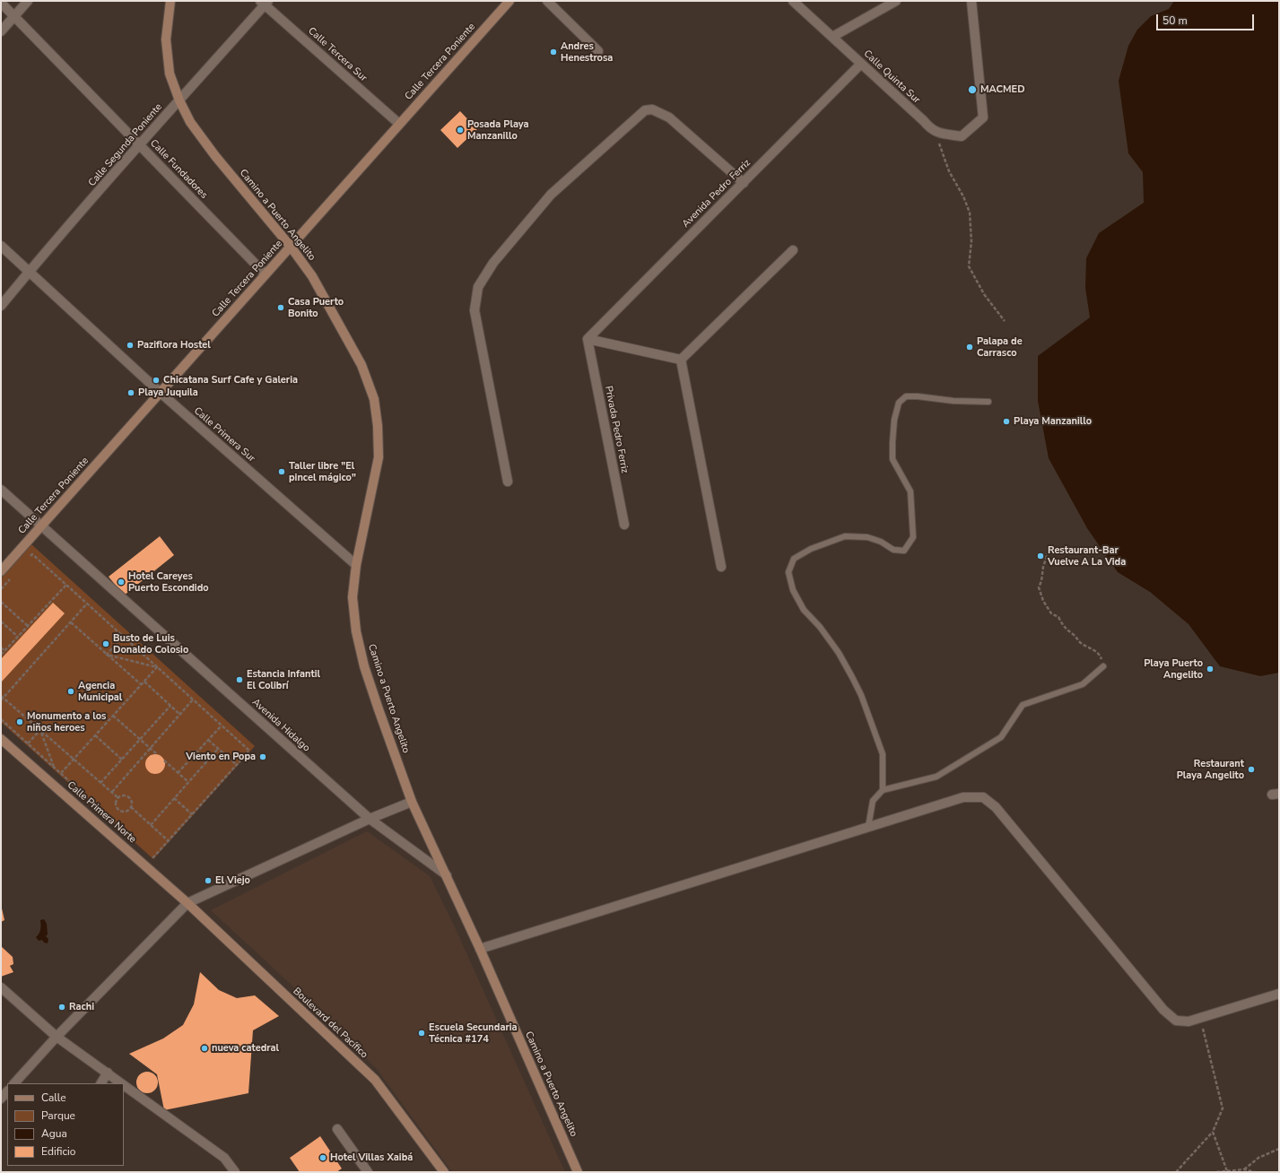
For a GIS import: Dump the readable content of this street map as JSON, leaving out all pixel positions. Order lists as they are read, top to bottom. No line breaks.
{"streets":{"street":["Calle Tercera Sur","Calle Tercera Poniente","Calle Quinta Sur","Calle Segunda Poniente","Calle Fundadores","Avenida Pedro Ferriz","Camino a Puerto Angelito","Privada Pedro Ferriz","Calle Primera Sur","Avenida Hidalgo","Calle Primera Norte","Boulevard del Pacífico"]},"crossings":[["Calle Tercera Sur","Calle Tercera Poniente"],["Calle Tercera Sur","Calle Segunda Poniente"],["Calle Tercera Poniente","Calle Fundadores"],["Calle Tercera Poniente","Camino a Puerto Angelito"],["Calle Tercera Poniente","Calle Primera Sur"],["Calle Tercera Poniente","Avenida Hidalgo"],["Calle Quinta Sur","Avenida Pedro Ferriz"],["Calle Segunda Poniente","Calle Fundadores"],["Calle Segunda Poniente","Camino a Puerto Angelito"],["Calle Segunda Poniente","Calle Primera Sur"],["Avenida Pedro Ferriz","Privada Pedro Ferriz"],["Camino a Puerto Angelito","Calle Primera Sur"],["Camino a Puerto Angelito","Avenida Hidalgo"],["Calle Primera Norte","Boulevard del Pacífico"]],"places":["Andres Henestrosa","MACMED","Posada Playa Manzanillo","Casa Puerto Bonito","Paziflora Hostel","Palapa de Carrasco","Chicatana Surf Cafe y Galeria","Playa Juquila","Playa Manzanillo","Taller libre \"El pincel mágico\"","Restaurant-Bar Vuelve A La Vida","Hotel Careyes Puerto Escondido","Busto de Luis Donaldo Colosio","Playa Puerto Angelito","Estancia Infantil El Colibrí","Agencia Municipal","Monumento a los niños heroes","Viento en Popa","Restaurant Playa Angelito","El Viejo","Rachi","Escuela Secundaria Técnica #174","nueva catedral","Hotel Villas Xaibá"],"legend":["Calle","Parque","Agua","Edificio"],"scale_bar":"50 m"}
